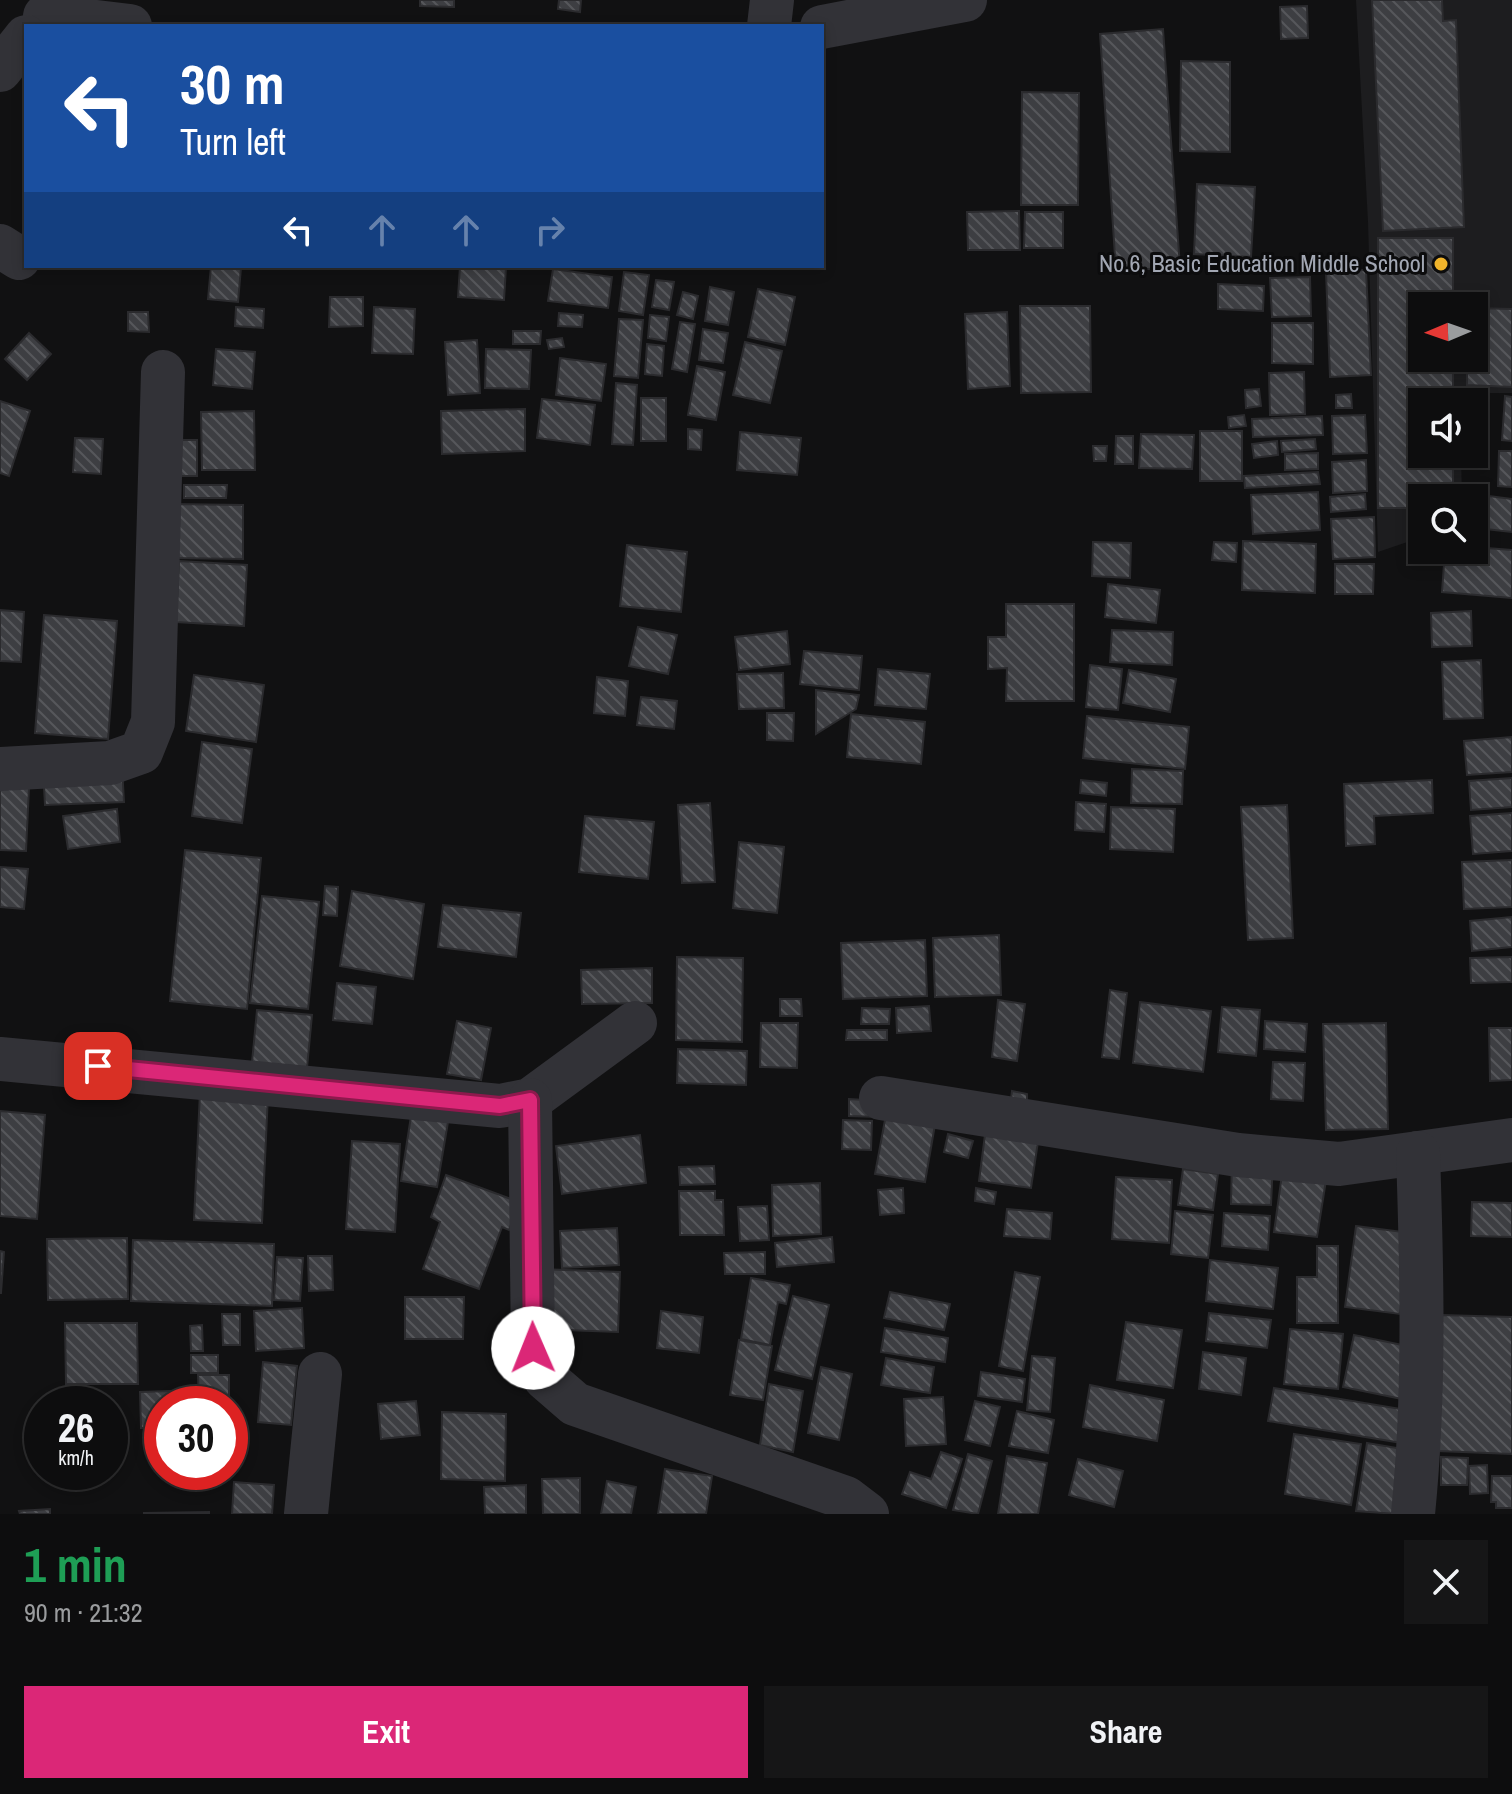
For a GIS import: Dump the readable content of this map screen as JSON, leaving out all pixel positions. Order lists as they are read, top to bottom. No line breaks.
{"places":["No.6, Basic Education Middle School"],"north":"left","page":{"turn":["30 m","Turn left"],"speed":"26 km/h","limit":"30","heading":["1 min","90 m · 21:32"],"buttons":["Exit","Share"]}}
